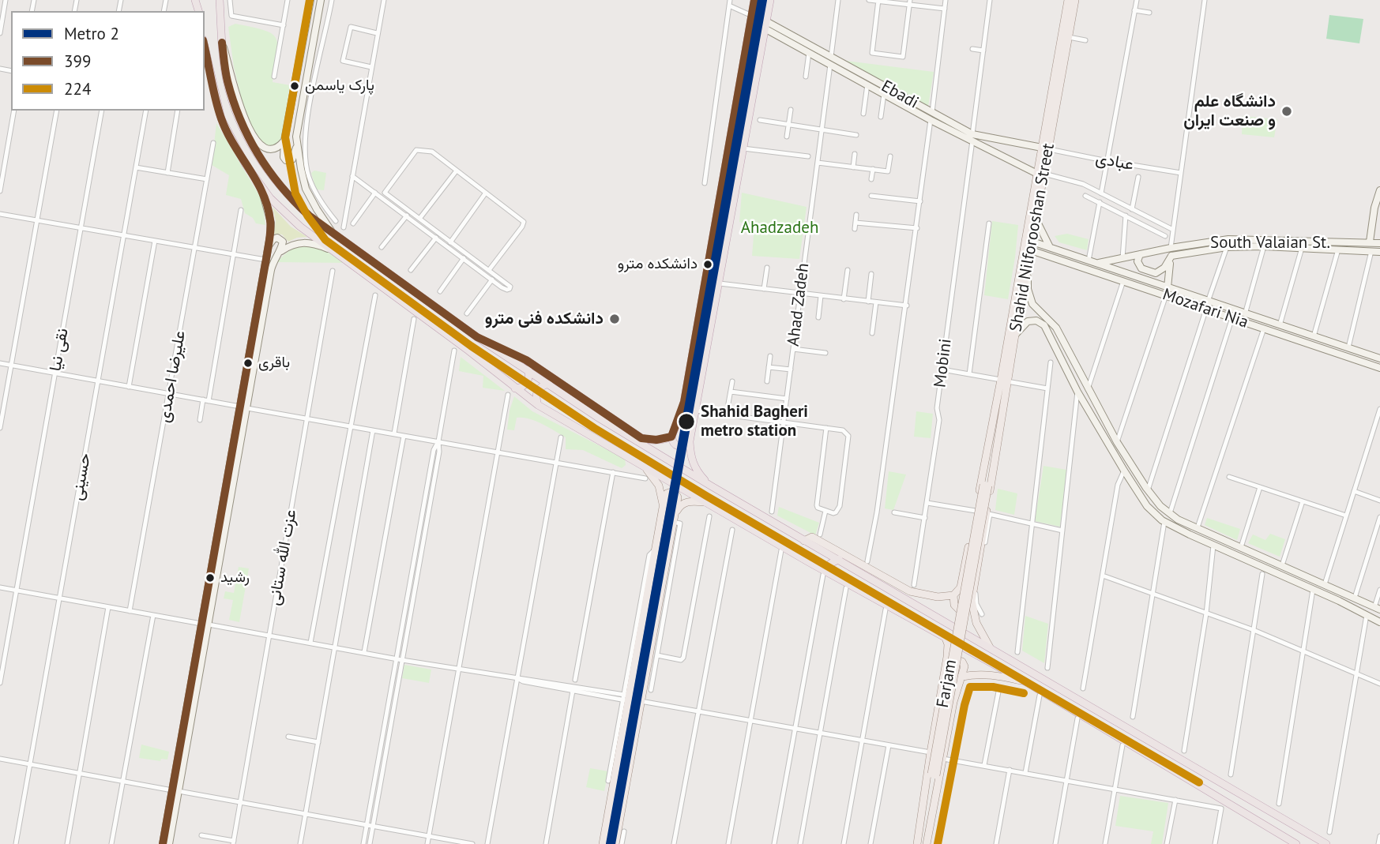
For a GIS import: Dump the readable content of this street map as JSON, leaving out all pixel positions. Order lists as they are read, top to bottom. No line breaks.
{"streets":{"main road":["Ebadi","Shahid Nilforooshan Street","South Valaian St.","Mozafari Nia","Farjam"],"street":["عبادی","Ahad Zadeh","نقی نیا","Mobini","علیرضا احمدی","حسینی","عزت الله ستانی"]},"crossings":[["Ebadi","عبادی"],["Ebadi","Shahid Nilforooshan Street"],["Ebadi","Ahad Zadeh"],["Ebadi","Mobini"],["عبادی","Shahid Nilforooshan Street"],["Shahid Nilforooshan Street","Mozafari Nia"],["Shahid Nilforooshan Street","Farjam"],["South Valaian St.","Mozafari Nia"]],"parks":["Ahadzadeh"],"places":["پارک یاسمن","دانشگاه علم و صنعت ایران","دانشکده مترو","دانشکده فنی مترو","باقری","Shahid Bagheri metro station","رشید"],"lines":["metro line 2","transit line 399","transit line 224"],"legend":["Metro 2","399","224"]}
